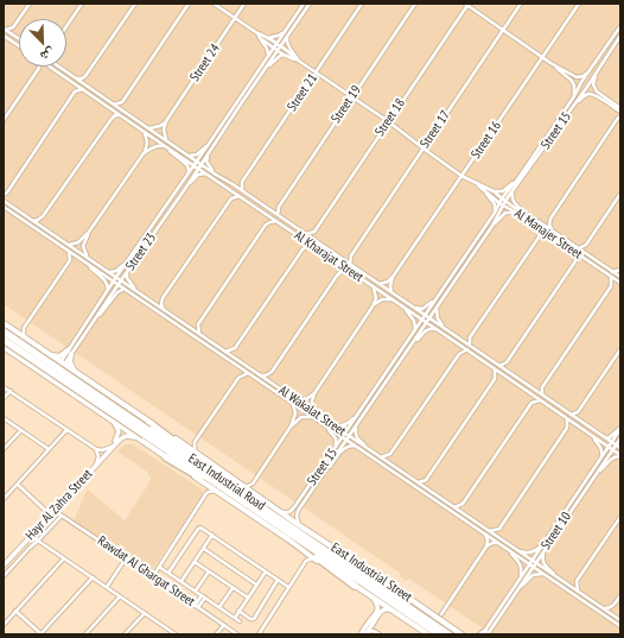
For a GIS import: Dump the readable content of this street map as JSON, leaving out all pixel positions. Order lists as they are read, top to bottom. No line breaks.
{"streets":{"highway":["East Industrial Road"],"main road":["East Industrial Street"],"street":["Street 24","Street 21","Street 19","Street 18","Street 17","Street 15","Street 16","Al Manajer Street","Street 23","Al Kharajat Street","Al Wakalat Street","Hayr Al Zahra Street","Street 10","Rawdat Al Ghargat Street"]},"crossings":[["Street 24","Al Manajer Street"],["Street 21","Al Manajer Street"],["Street 19","Al Manajer Street"],["Street 19","Al Kharajat Street"],["Street 18","Al Manajer Street"],["Street 17","Al Manajer Street"],["Street 17","Al Kharajat Street"],["Street 15","Al Manajer Street"],["Street 15","Al Kharajat Street"],["Street 15","Al Wakalat Street"],["Street 15","East Industrial Road"],["Street 15","East Industrial Street"],["Street 16","Al Manajer Street"],["Street 16","Al Kharajat Street"],["Al Manajer Street","Street 23"],["Street 23","Al Kharajat Street"],["Street 23","Al Wakalat Street"],["Street 23","East Industrial Road"],["Al Kharajat Street","Street 10"],["Al Wakalat Street","Street 10"],["East Industrial Road","Hayr Al Zahra Street"],["East Industrial Road","East Industrial Street"],["Hayr Al Zahra Street","Rawdat Al Ghargat Street"]],"north":"bottom right"}
